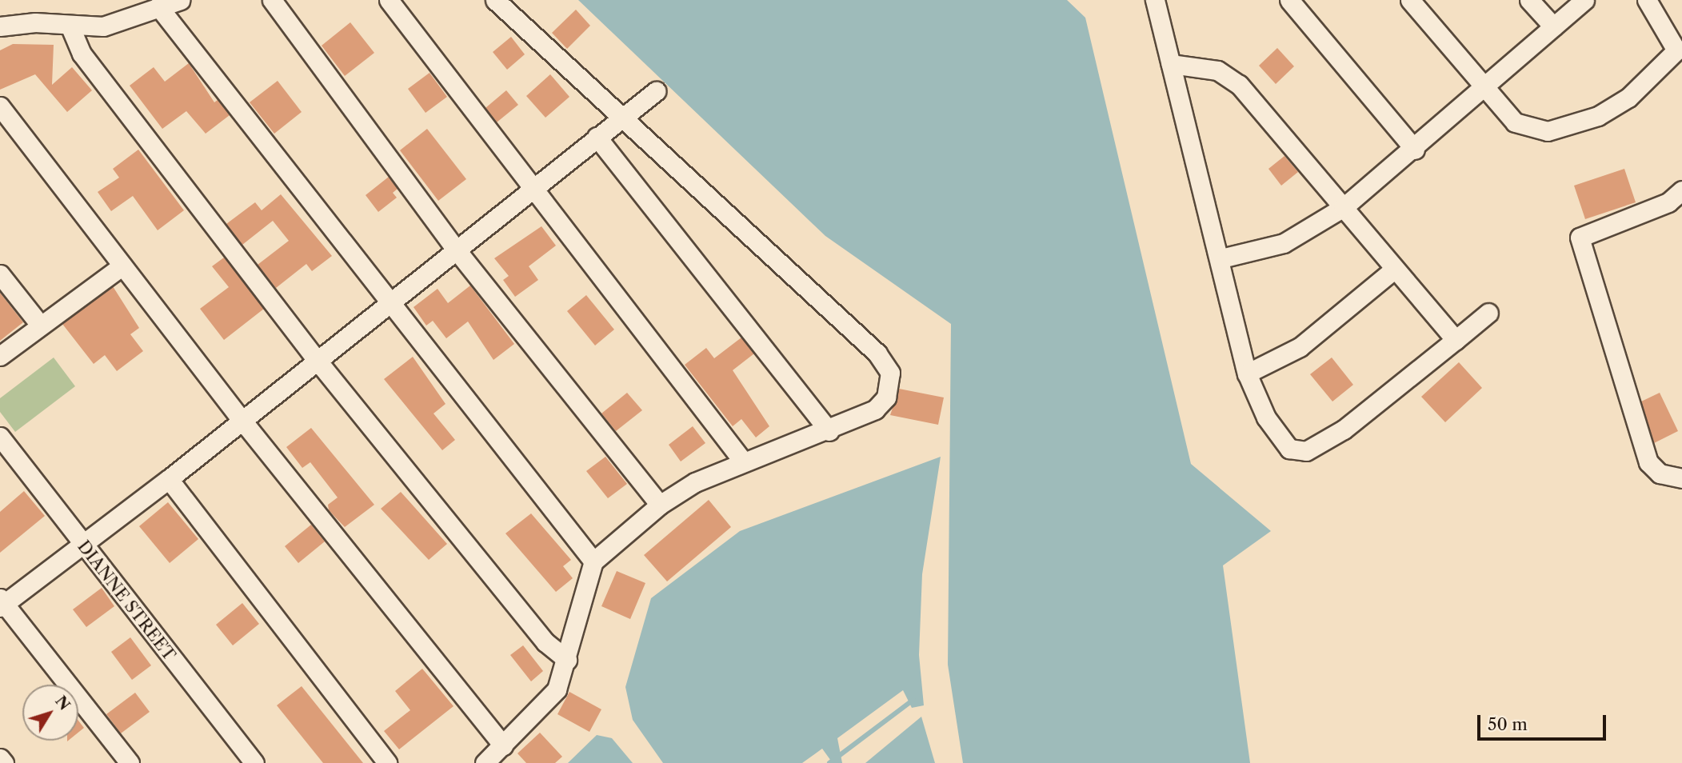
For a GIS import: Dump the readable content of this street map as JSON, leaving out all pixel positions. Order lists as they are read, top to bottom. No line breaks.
{"streets":{"street":["DIANNE STREET"]},"scale_bar":"50 m","north":"top right"}
